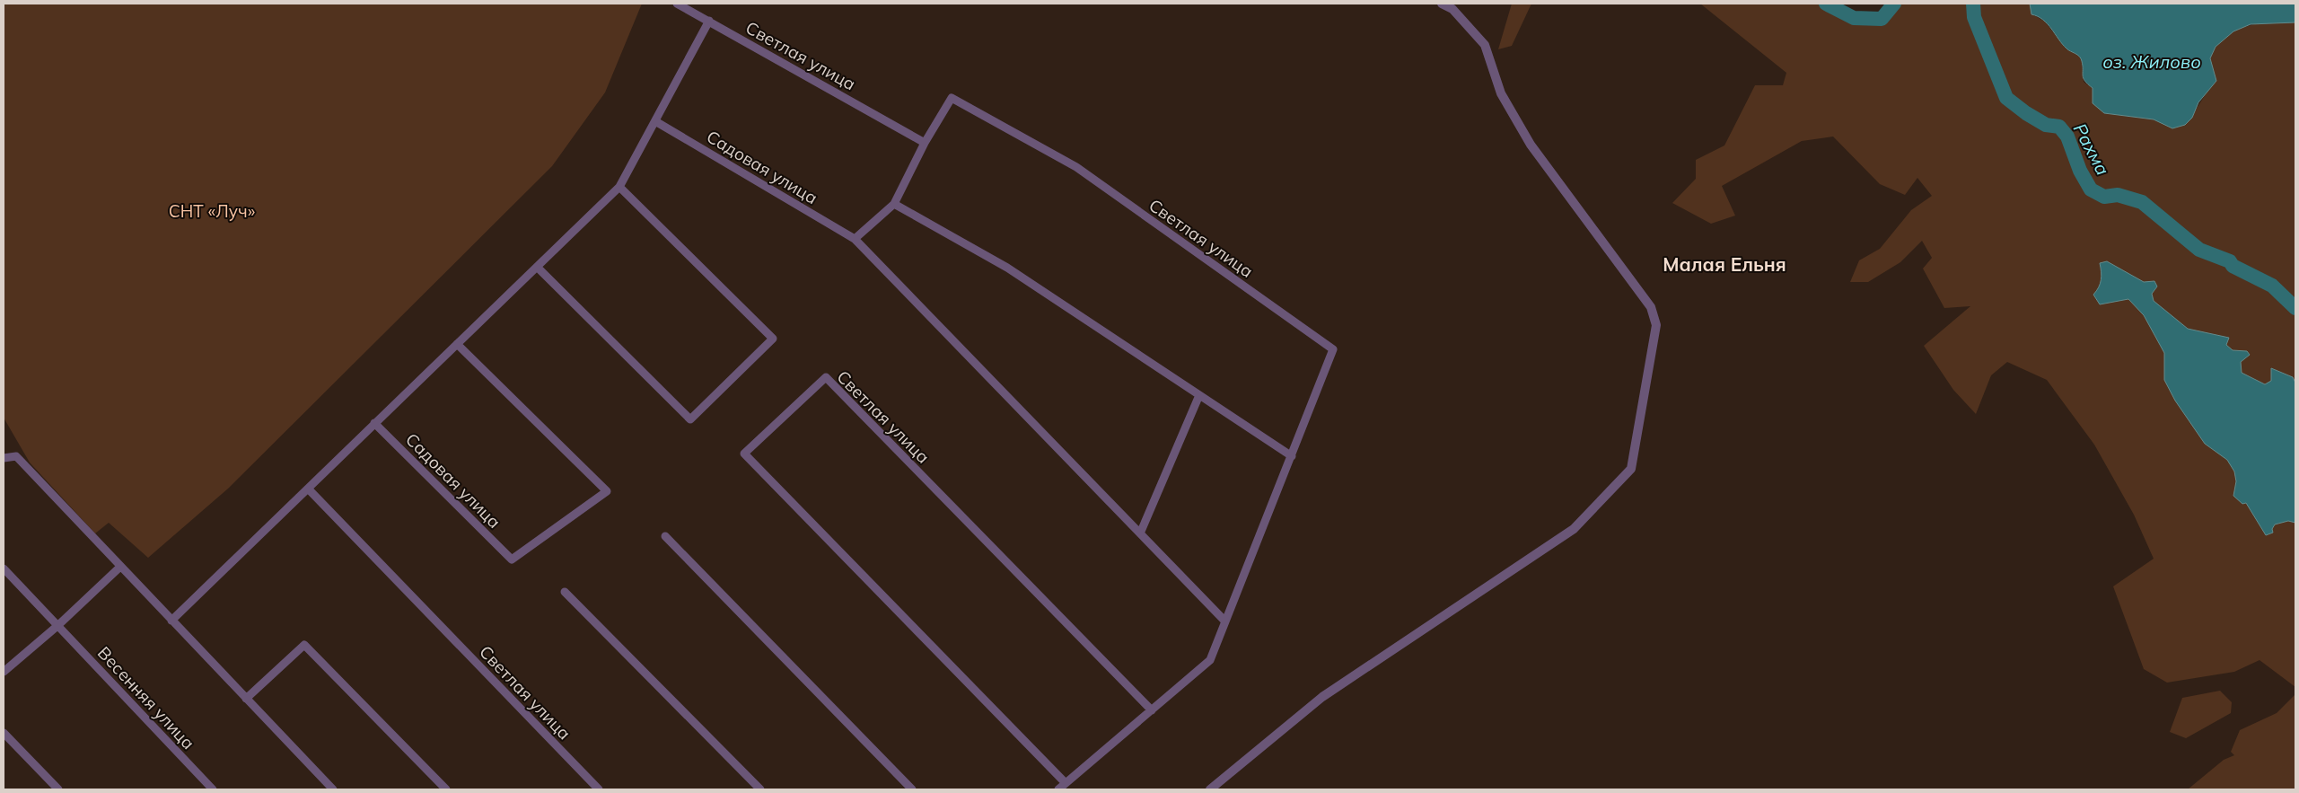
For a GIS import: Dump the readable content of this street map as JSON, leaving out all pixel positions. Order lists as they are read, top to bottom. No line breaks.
{"streets":{"street":["Светлая улица","Садовая улица","Весенняя улица"]},"districts":["Малая Ельня"],"water":["оз. Жилово","Рахма"],"parks":["СНТ «Луч»"]}
